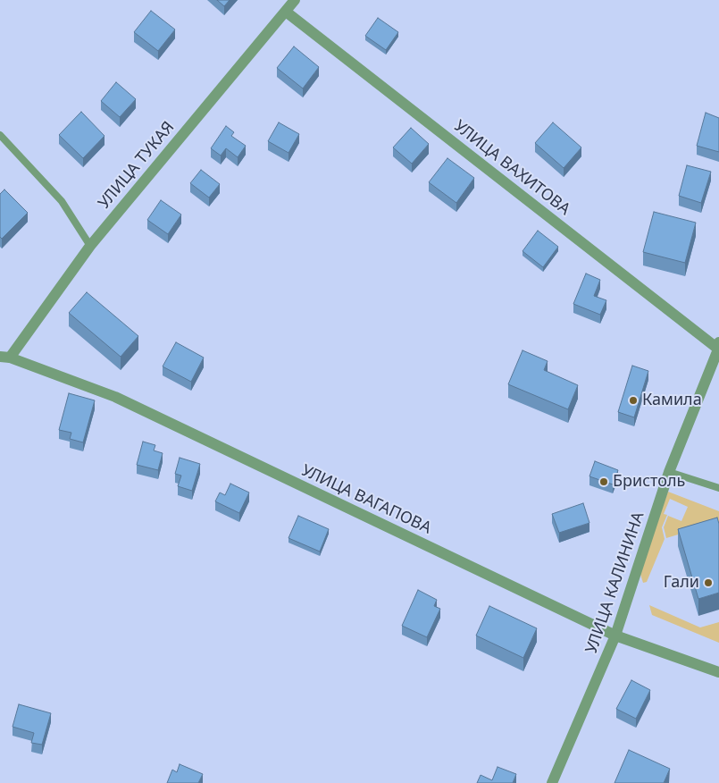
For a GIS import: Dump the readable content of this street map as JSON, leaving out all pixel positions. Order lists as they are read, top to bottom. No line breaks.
{"streets":{"street":["УЛИЦА ТУКАЯ","УЛИЦА ВАХИТОВА","УЛИЦА ВАГАПОВА","УЛИЦА КАЛИНИНА"]},"crossings":[["УЛИЦА ТУКАЯ","УЛИЦА ВАХИТОВА"],["УЛИЦА ТУКАЯ","УЛИЦА ВАГАПОВА"],["УЛИЦА ВАХИТОВА","УЛИЦА КАЛИНИНА"],["УЛИЦА ВАГАПОВА","УЛИЦА КАЛИНИНА"]],"places":["Камила","Бристоль","Гали"]}
